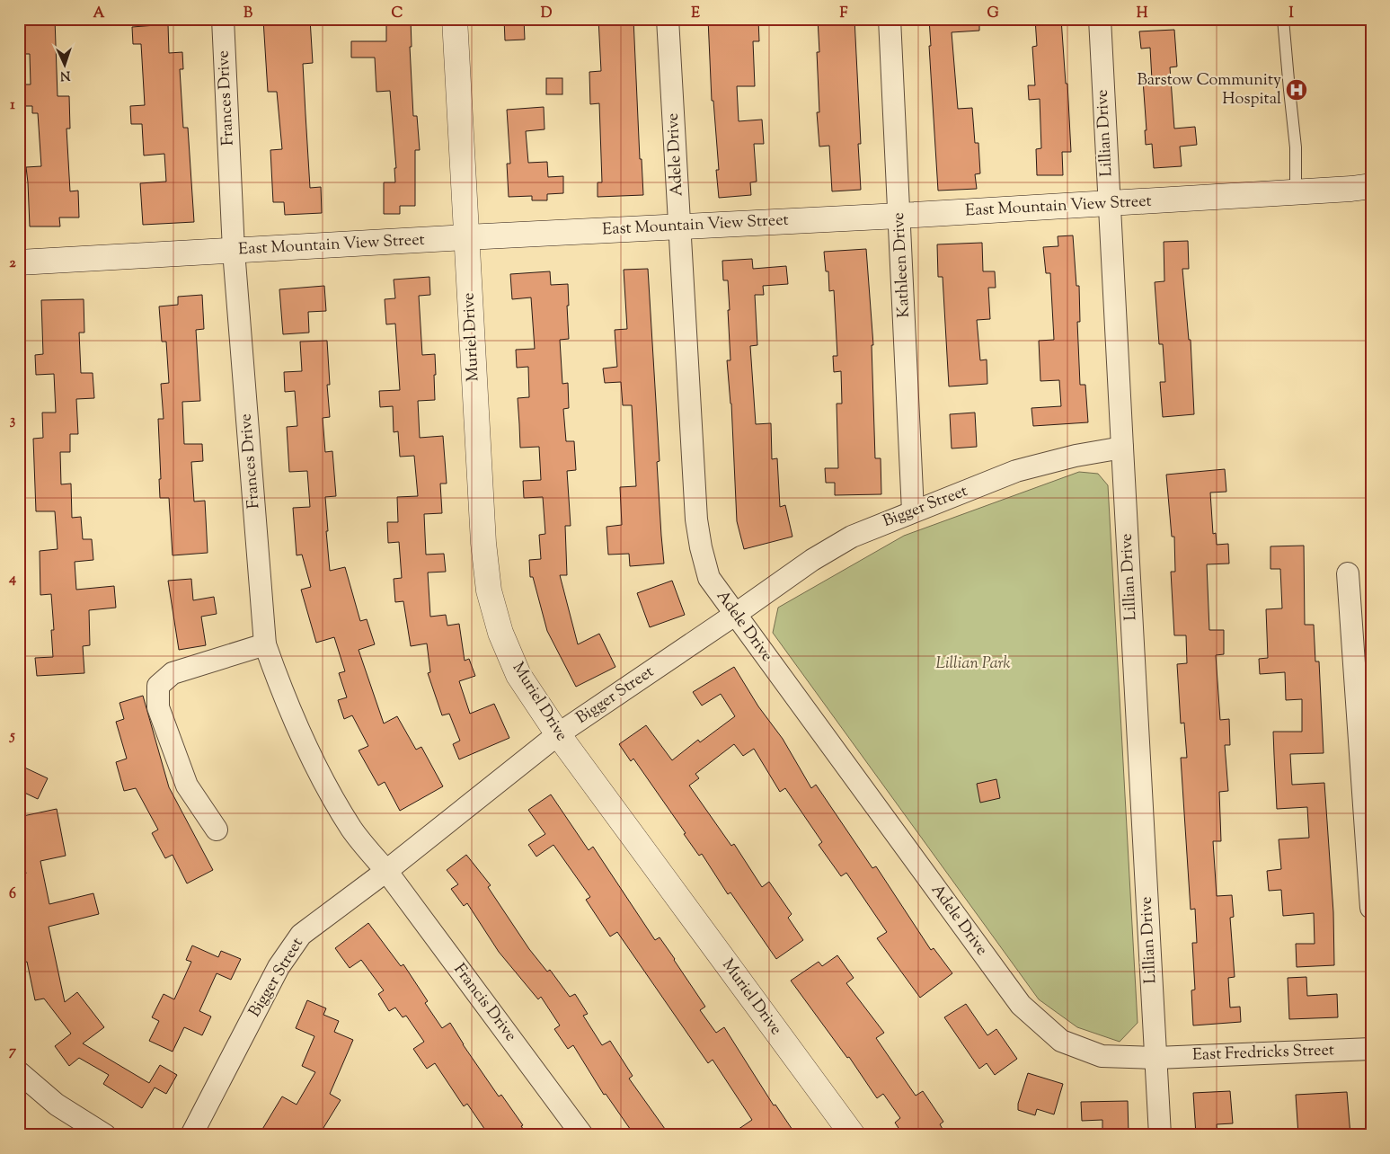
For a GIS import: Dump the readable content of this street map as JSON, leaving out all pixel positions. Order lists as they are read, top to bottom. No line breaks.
{"streets":{"main road":["East Mountain View Street","Muriel Drive"],"street":["Frances Drive","Lillian Drive","Adele Drive","Kathleen Drive","Bigger Street","Francis Drive","East Fredricks Street"]},"crossings":[["Frances Drive","East Mountain View Street"],["Frances Drive","Bigger Street"],["Frances Drive","Francis Drive"],["Lillian Drive","Adele Drive"],["Lillian Drive","East Mountain View Street"],["Lillian Drive","Bigger Street"],["Lillian Drive","East Fredricks Street"],["Adele Drive","East Mountain View Street"],["Adele Drive","Bigger Street"],["Adele Drive","East Fredricks Street"],["East Mountain View Street","Kathleen Drive"],["East Mountain View Street","Muriel Drive"],["Kathleen Drive","Bigger Street"],["Muriel Drive","Bigger Street"],["Bigger Street","Francis Drive"]],"parks":["Lillian Park"],"places":{"hospital":["Barstow Community Hospital"]},"north":"bottom","grid":{"columns":["A","B","C","D","E","F","G","H","I"],"rows":["1","2","3","4","5","6","7"]}}
